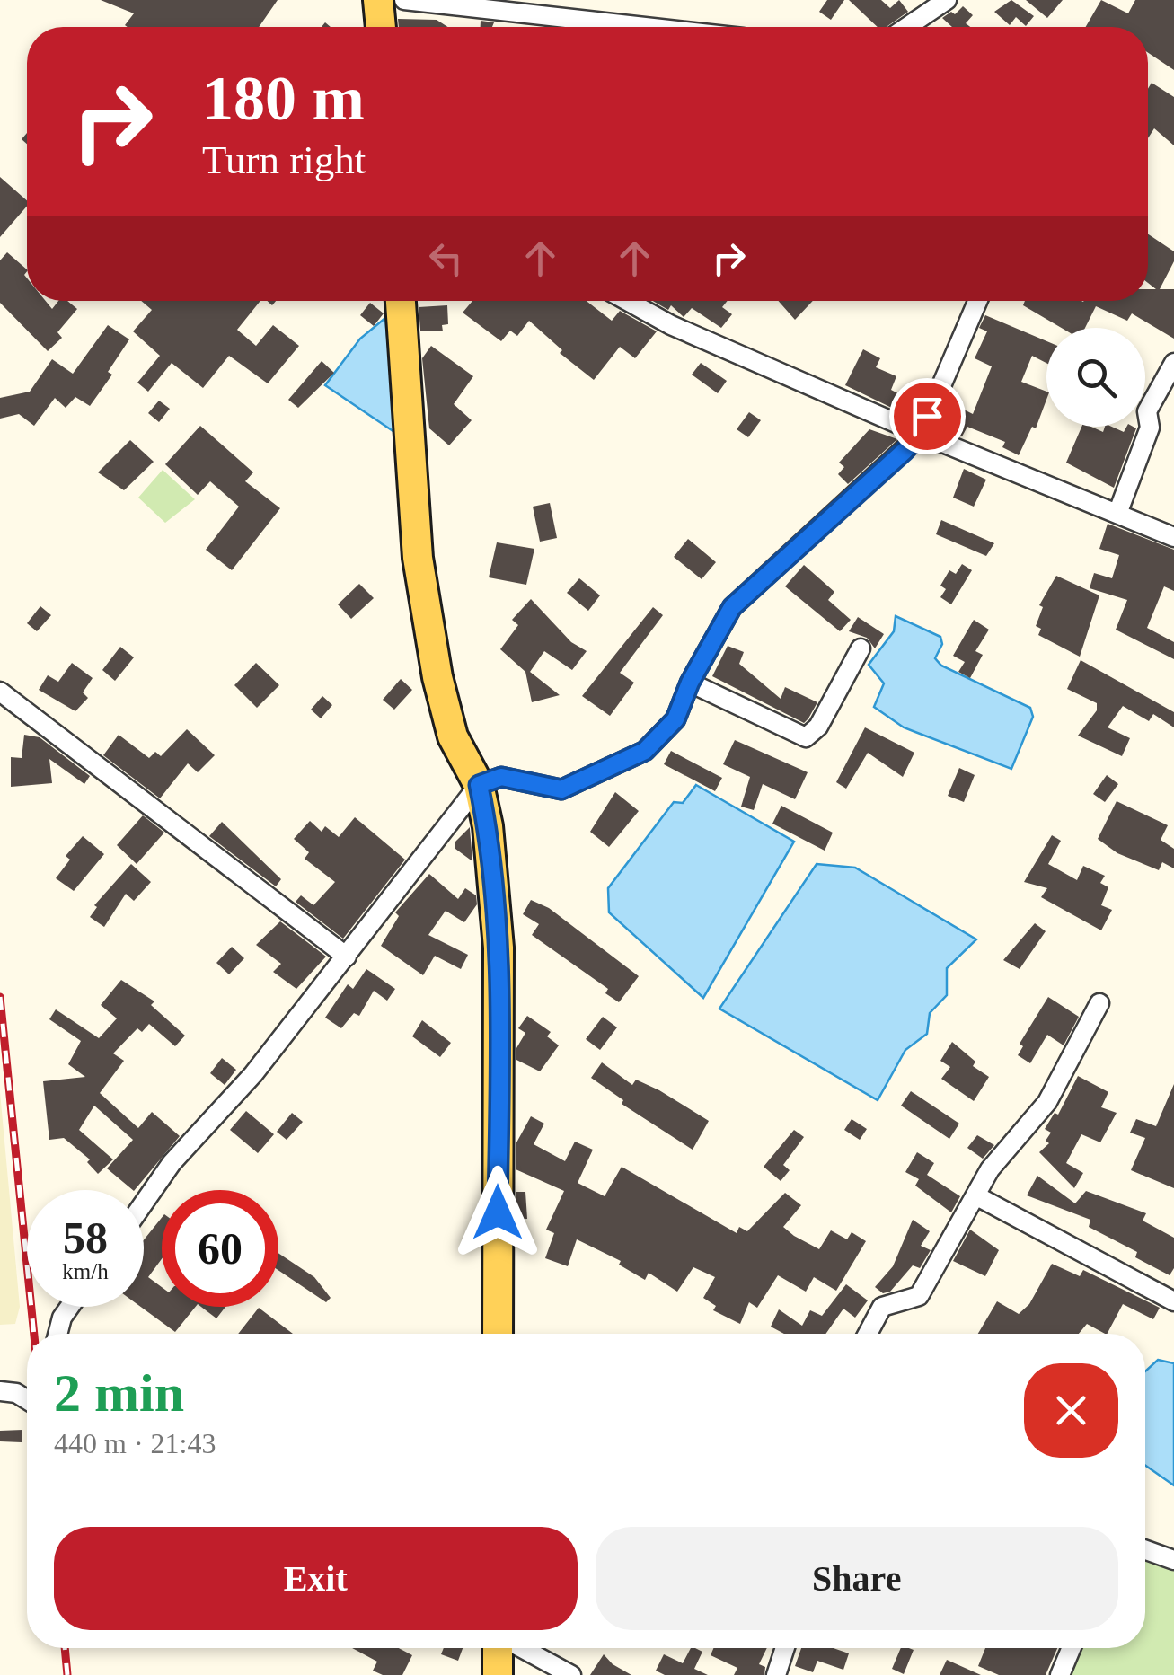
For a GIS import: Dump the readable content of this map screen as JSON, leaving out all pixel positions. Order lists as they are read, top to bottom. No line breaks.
{"page":{"turn":["180 m","Turn right"],"speed":"58 km/h","limit":"60","heading":["2 min","440 m · 21:43"],"buttons":["Exit","Share"]}}
